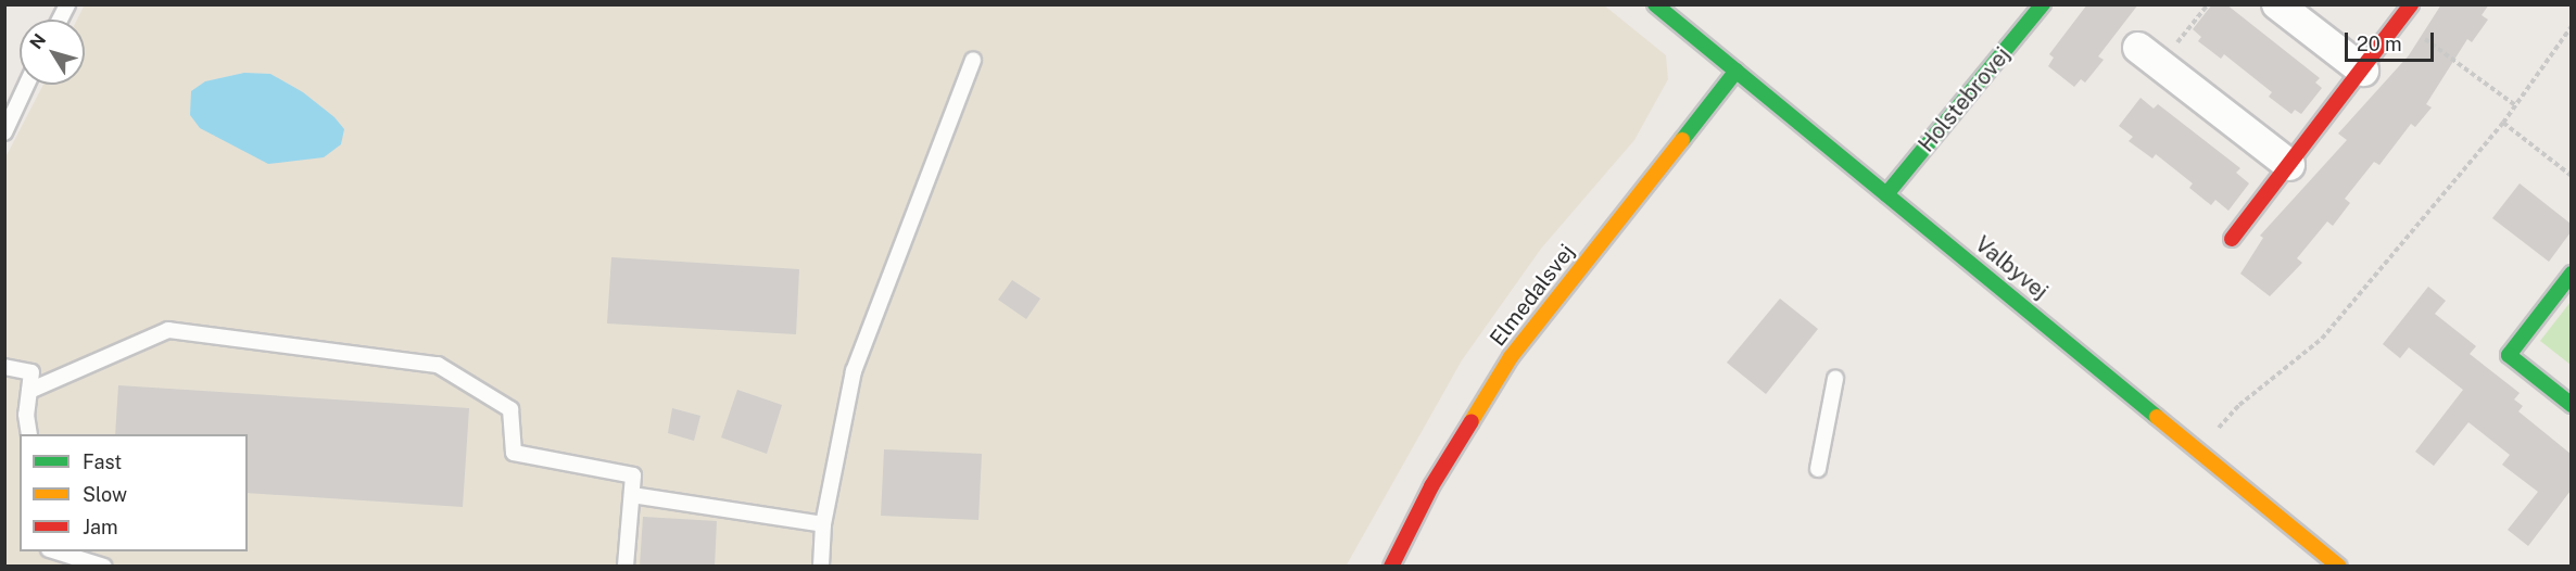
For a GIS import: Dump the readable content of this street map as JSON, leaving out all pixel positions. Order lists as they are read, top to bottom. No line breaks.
{"streets":{"street":["Holstebrovej","Valbyvej","Elmedalsvej"]},"crossings":[["Holstebrovej","Valbyvej"],["Valbyvej","Elmedalsvej"]],"legend":["Fast","Slow","Jam"],"scale_bar":"20 m","north":"top left"}
